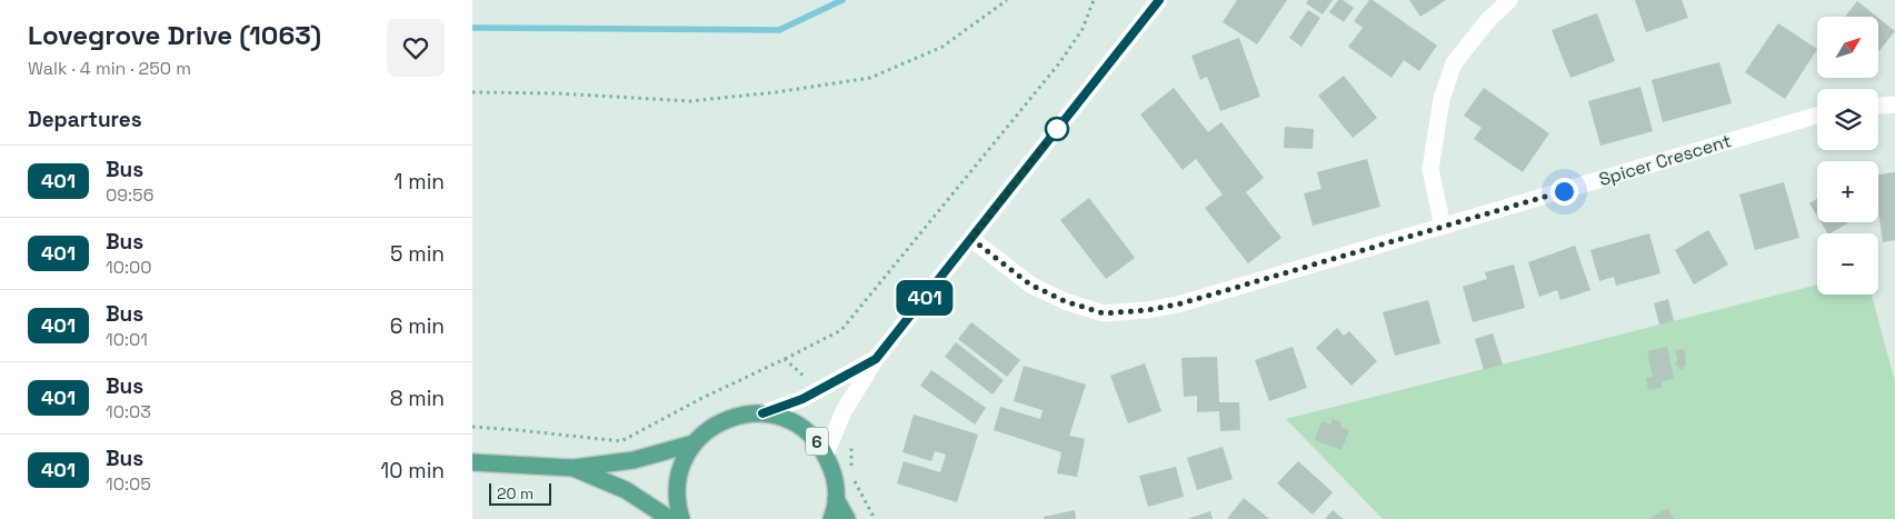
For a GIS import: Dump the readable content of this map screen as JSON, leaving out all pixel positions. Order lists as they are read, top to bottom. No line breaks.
{"streets":{"main road":["6"],"street":["Spicer Crescent"]},"lines":["bus line 401"],"scale_bar":"20 m","north":"top right","page":{"heading":[["Lovegrove Drive (1063)","Walk · 4 min · 250 m"],"Departures"],"on_map":"401","map_buttons":["+","−"],"list":[{"mark":"401","name":"Bus","note":"09:56","value":"1 min"},{"mark":"401","name":"Bus","note":"10:00","value":"5 min"},{"mark":"401","name":"Bus","note":"10:01","value":"6 min"},{"mark":"401","name":"Bus","note":"10:03","value":"8 min"},{"mark":"401","name":"Bus","note":"10:05","value":"10 min"}],"scale":"20 m"}}
